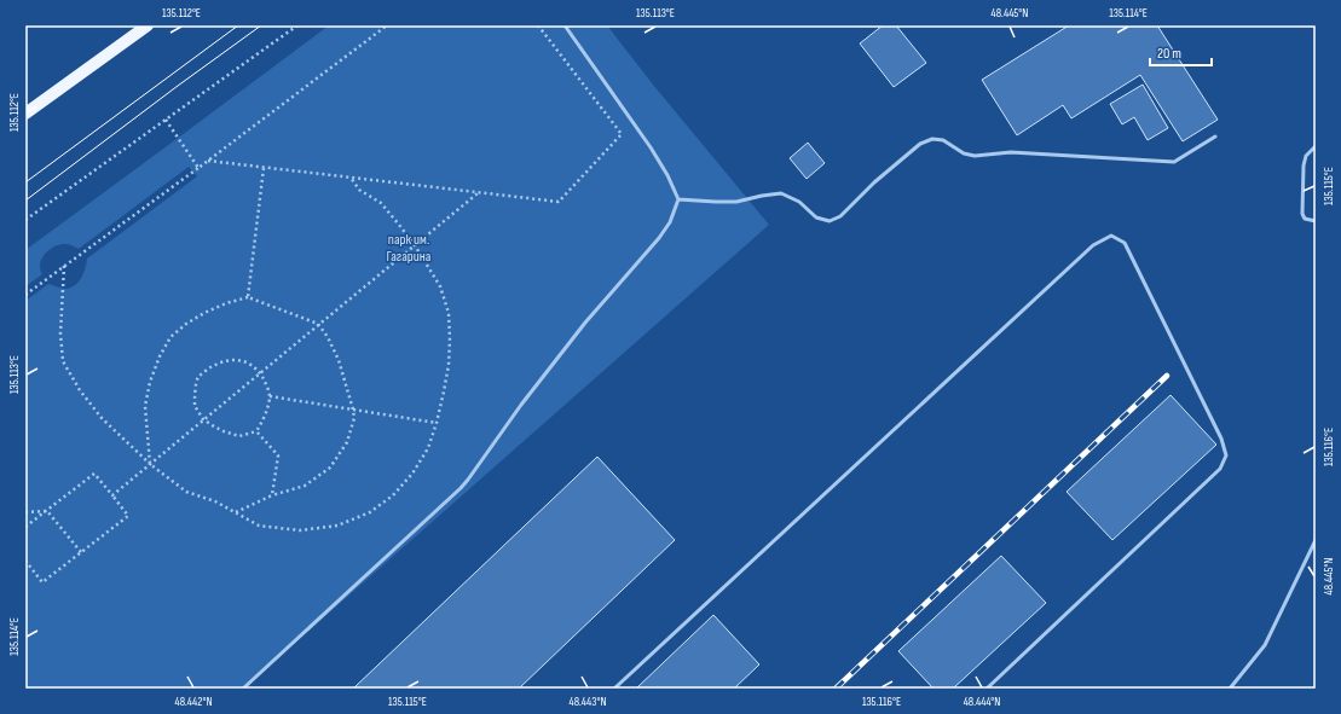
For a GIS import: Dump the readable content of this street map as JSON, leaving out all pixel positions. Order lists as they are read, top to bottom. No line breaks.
{"parks":["парк им. Гагарина"],"scale_bar":"20 m","coordinates":["135.112°E","135.113°E","48.445°N","135.114°E","135.115°E","135.116°E","48.442°N","48.443°N","48.444°N"]}
